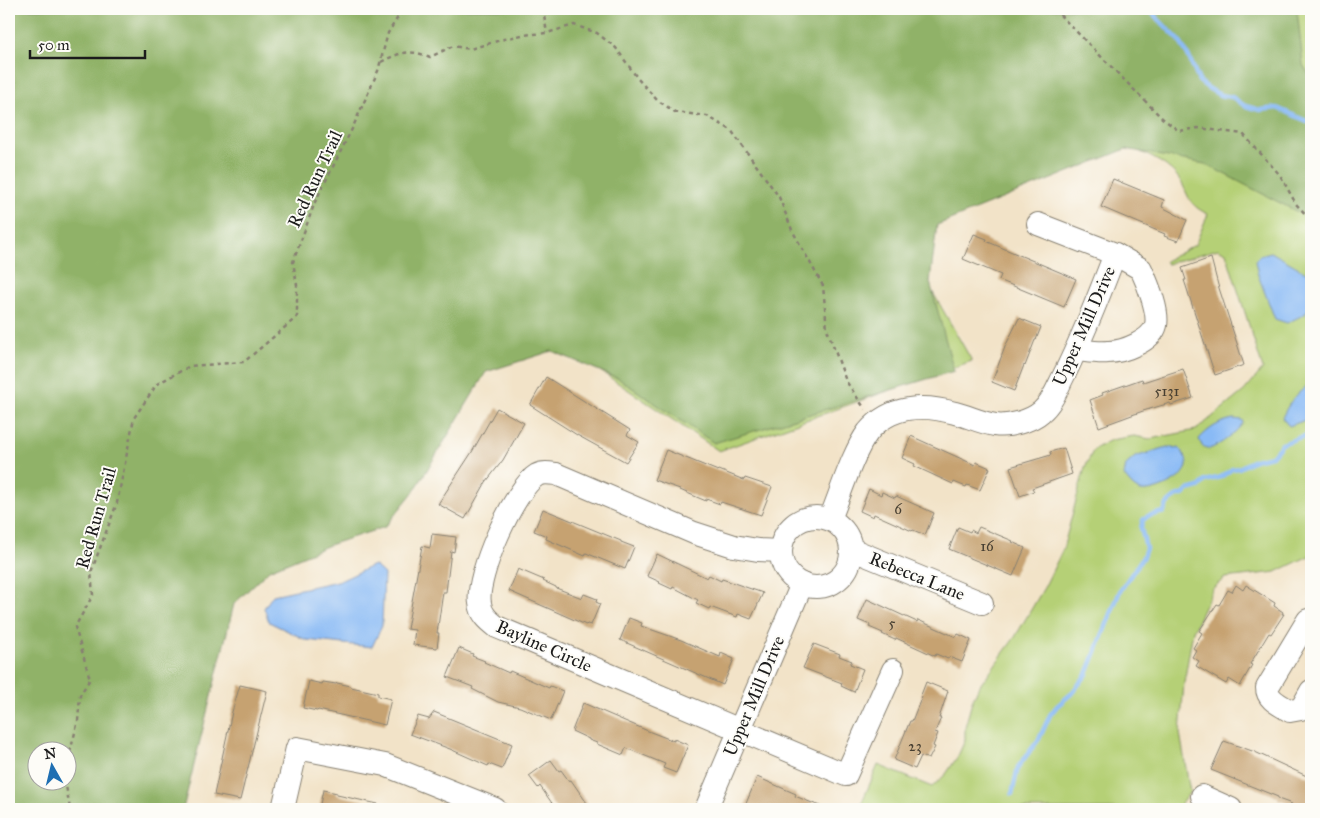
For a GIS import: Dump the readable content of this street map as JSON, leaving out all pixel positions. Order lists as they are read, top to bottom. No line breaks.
{"streets":{"street":["Upper Mill Drive","Rebecca Lane","Bayline Circle"],"path":["Red Run Trail"]},"crossings":[["Upper Mill Drive","Rebecca Lane"],["Upper Mill Drive","Bayline Circle"],["Rebecca Lane","Bayline Circle"]],"house_numbers":["5131","6","16","5","23"],"scale_bar":"50 m","north":"top"}
